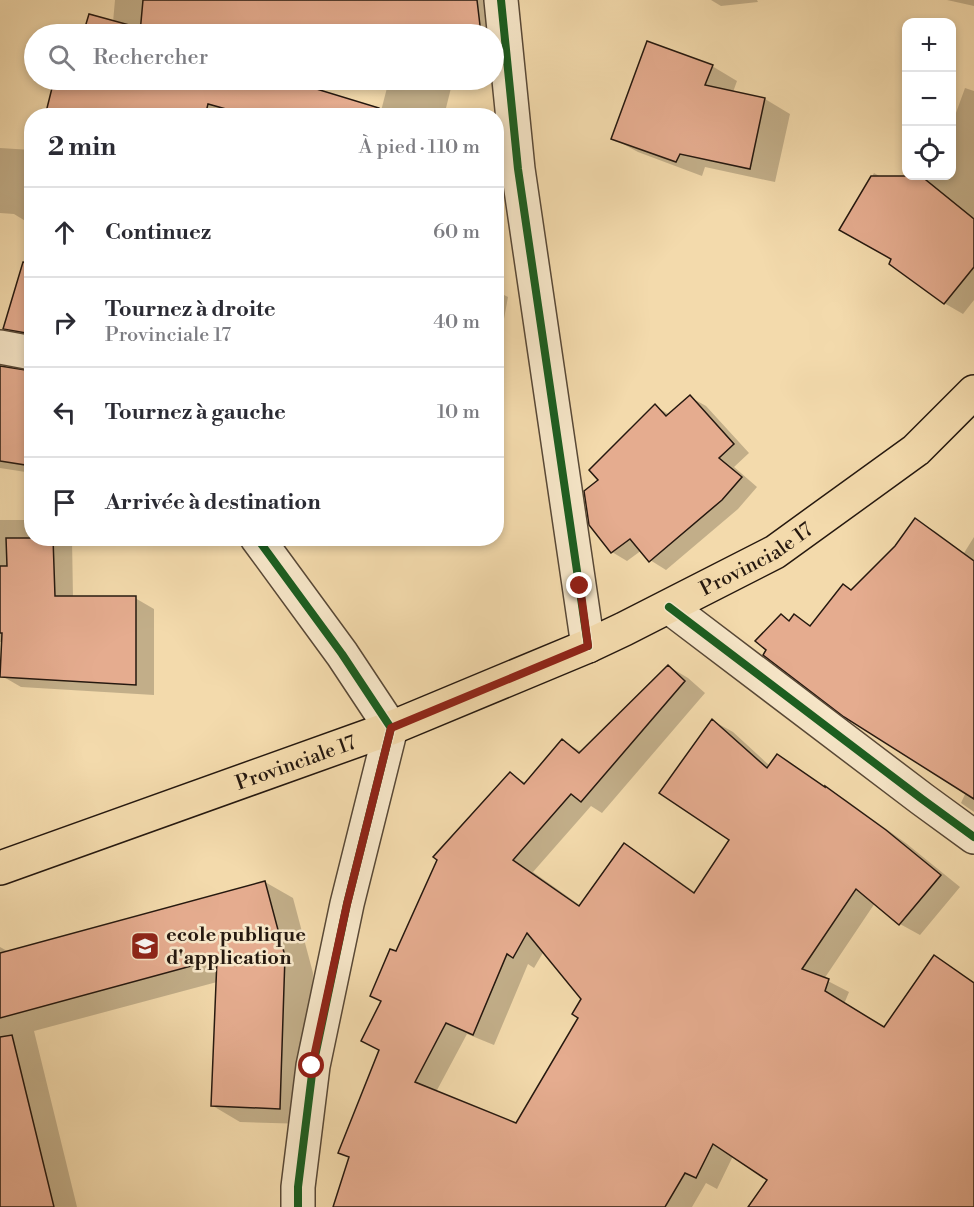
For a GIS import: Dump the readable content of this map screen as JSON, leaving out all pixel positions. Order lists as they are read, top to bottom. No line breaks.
{"streets":{"main road":["Provinciale 17"]},"places":{"school or university":["ecole publique d'application"]},"page":{"map_buttons":["+","−"],"search":"Rechercher","heading":["2 min","À pied · 110 m"],"list":[["Continuez","60 m"],["Tournez à droite","Provinciale 17","40 m"],["Tournez à gauche","10 m"],"Arrivée à destination"]}}
